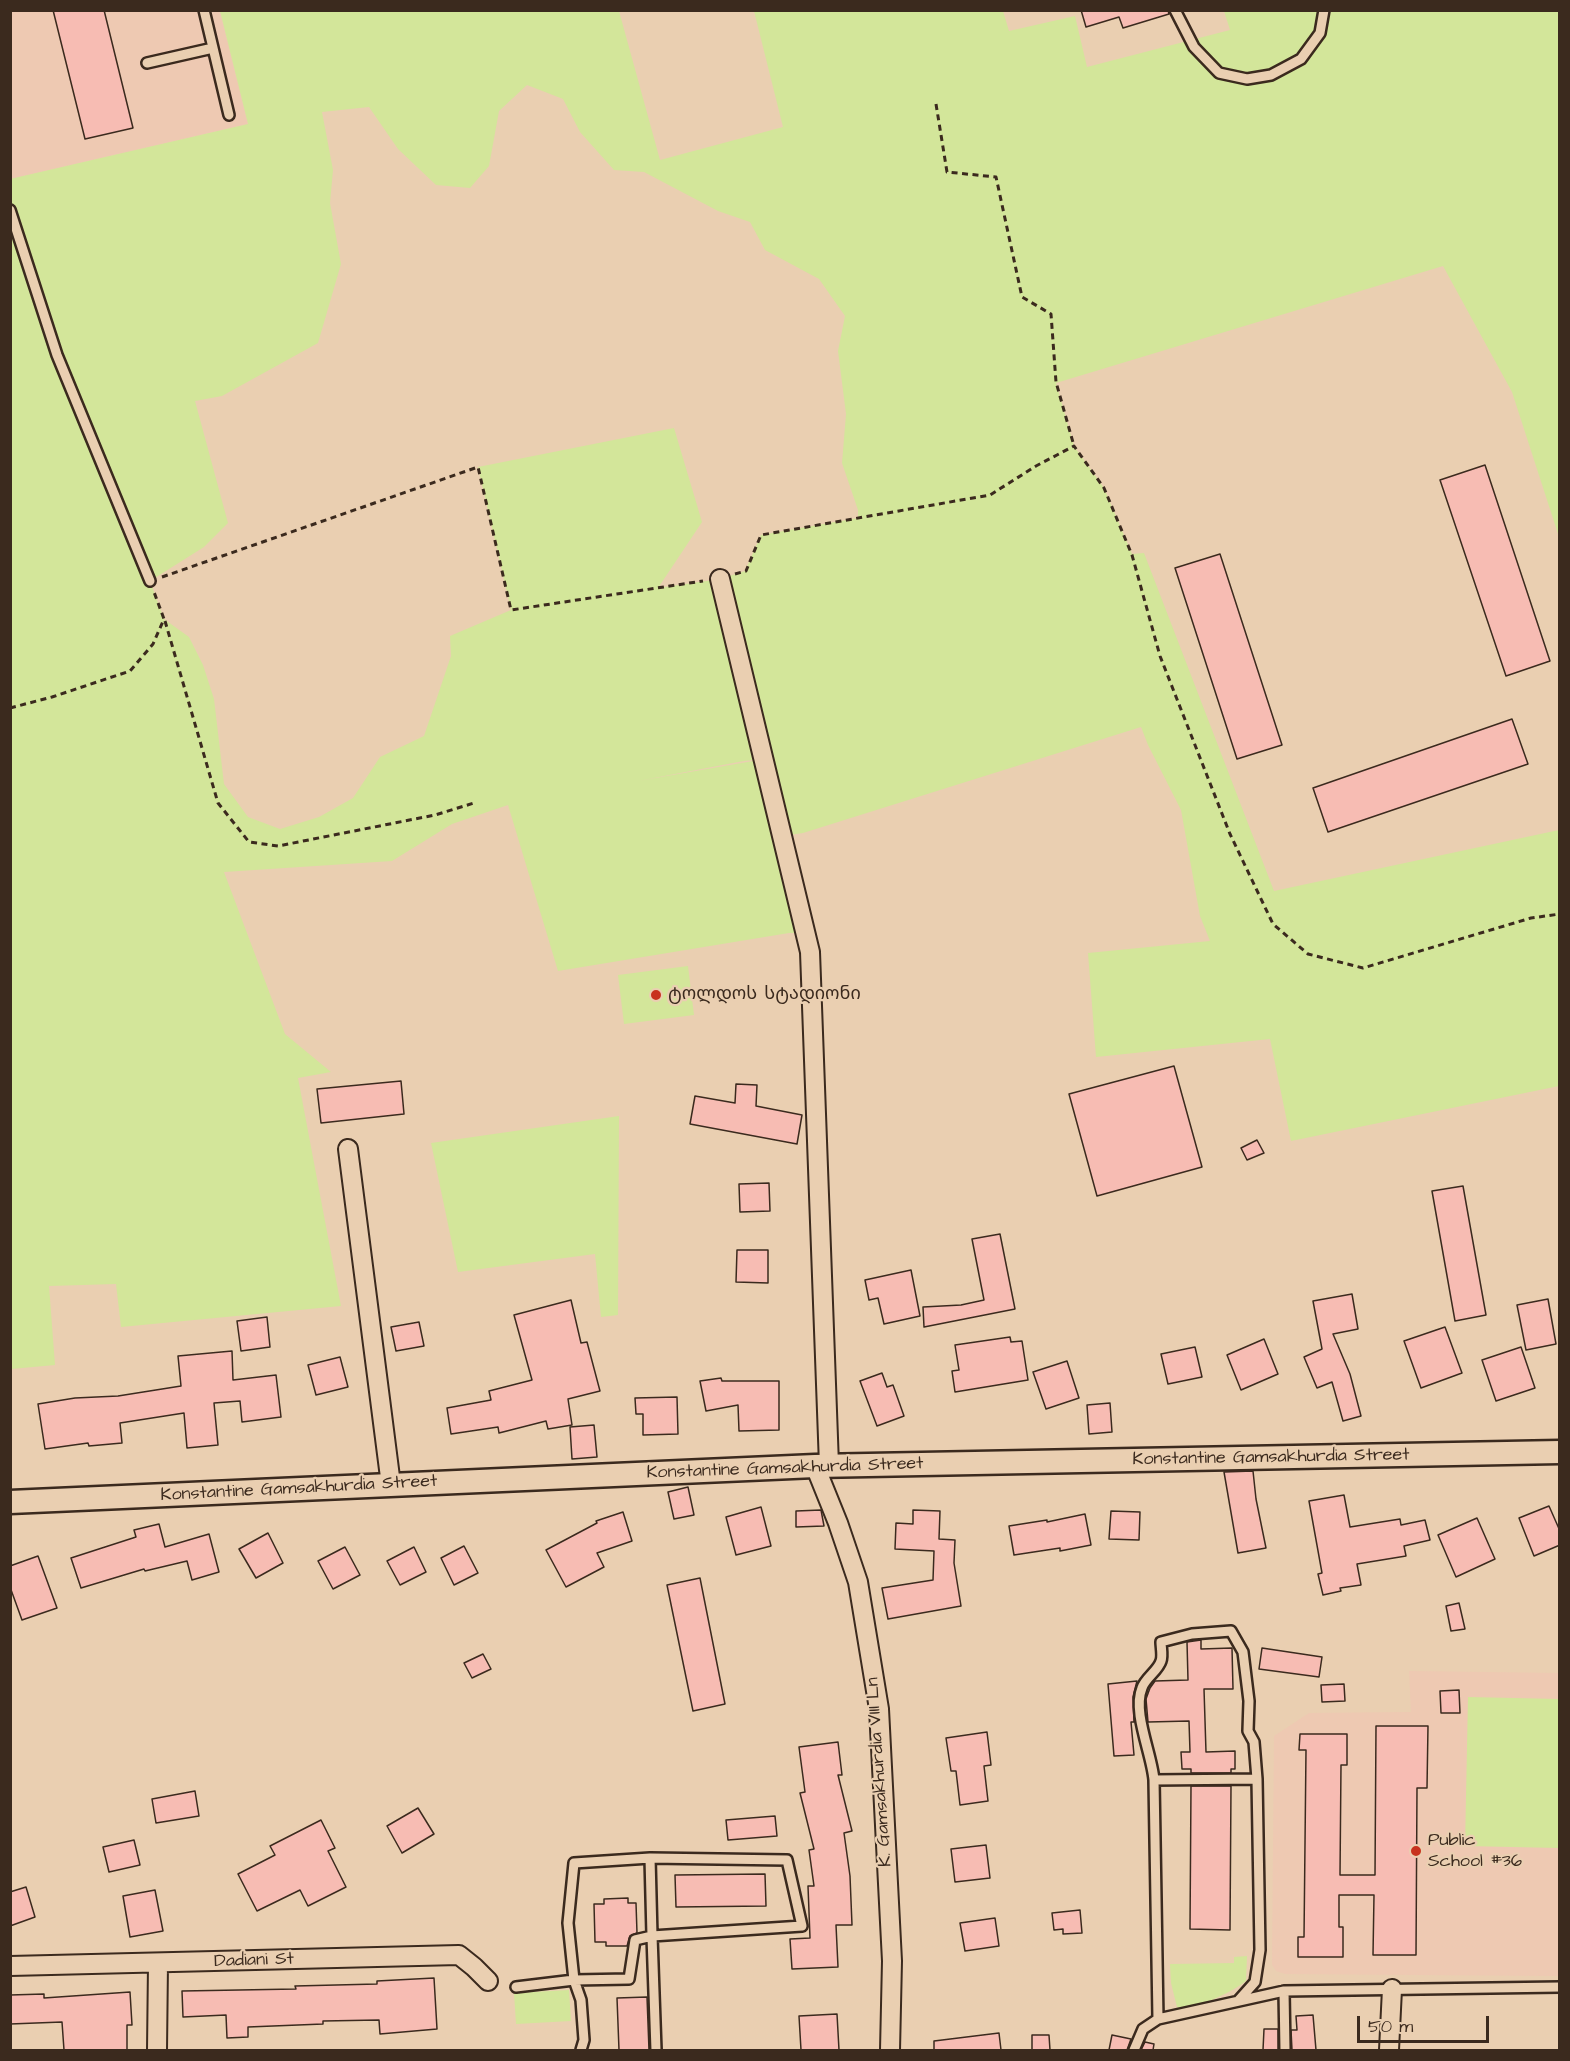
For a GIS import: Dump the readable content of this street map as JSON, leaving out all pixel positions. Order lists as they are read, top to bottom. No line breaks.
{"streets":{"street":["Konstantine Gamsakhurdia Street","K. Gamsakhurdia VIII Ln","Dadiani St"]},"crossings":[["Konstantine Gamsakhurdia Street","K. Gamsakhurdia VIII Ln"]],"places":["ტოლდოს სტადიონი","Public School #36"],"scale_bar":"50 m"}
